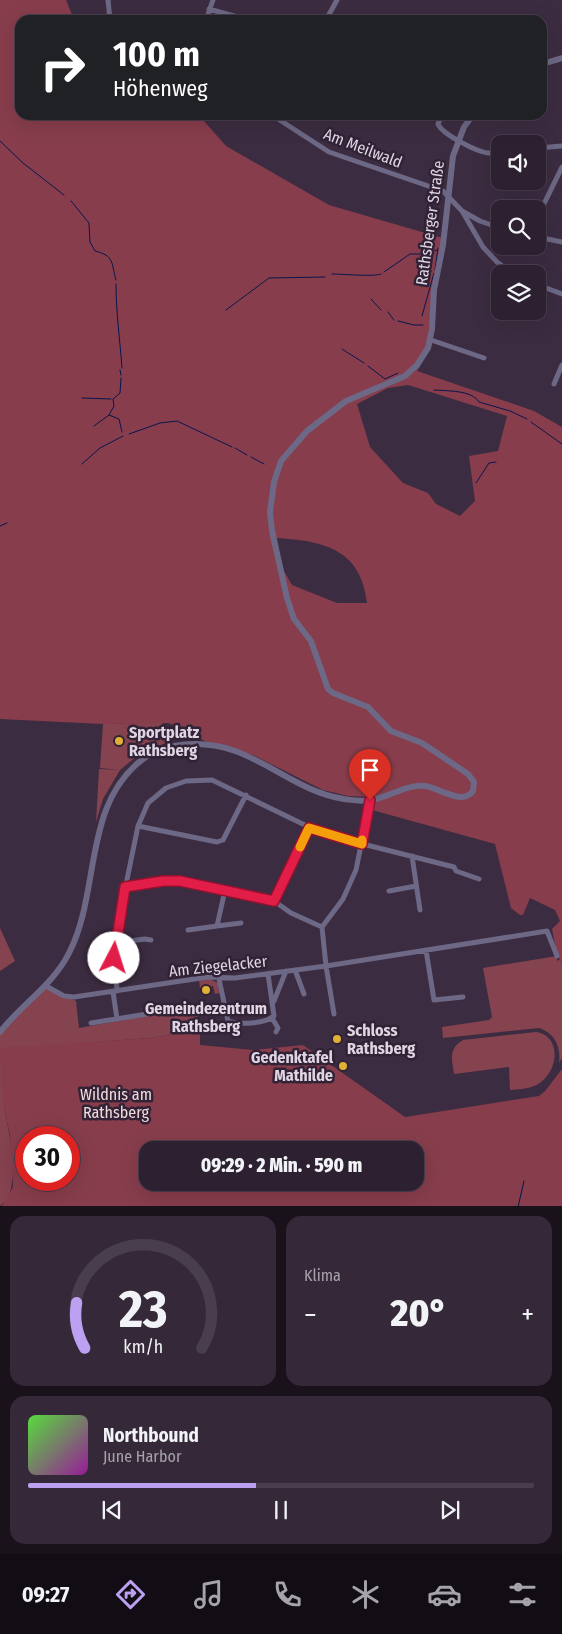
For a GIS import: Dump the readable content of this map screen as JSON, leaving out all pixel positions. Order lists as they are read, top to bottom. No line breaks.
{"streets":{"street":["Am Meilwald","Rathsberger Straße","Am Ziegelacker"]},"crossings":[["Am Meilwald","Rathsberger Straße"]],"parks":["Wildnis am Rathsberg"],"places":["Sportplatz Rathsberg","Gemeindezentrum Rathsberg","Schloss Rathsberg","Gedenktafel Mathilde"],"page":{"turn":["100 m","Höhenweg"],"limit":"30","trip":"09:29 · 2 Min. · 590 m","tile":"Klima","heat":["−","20°","+"],"song":["Northbound","June Harbor"],"tabs":"09:27","gauge":["23","km/h"]}}
